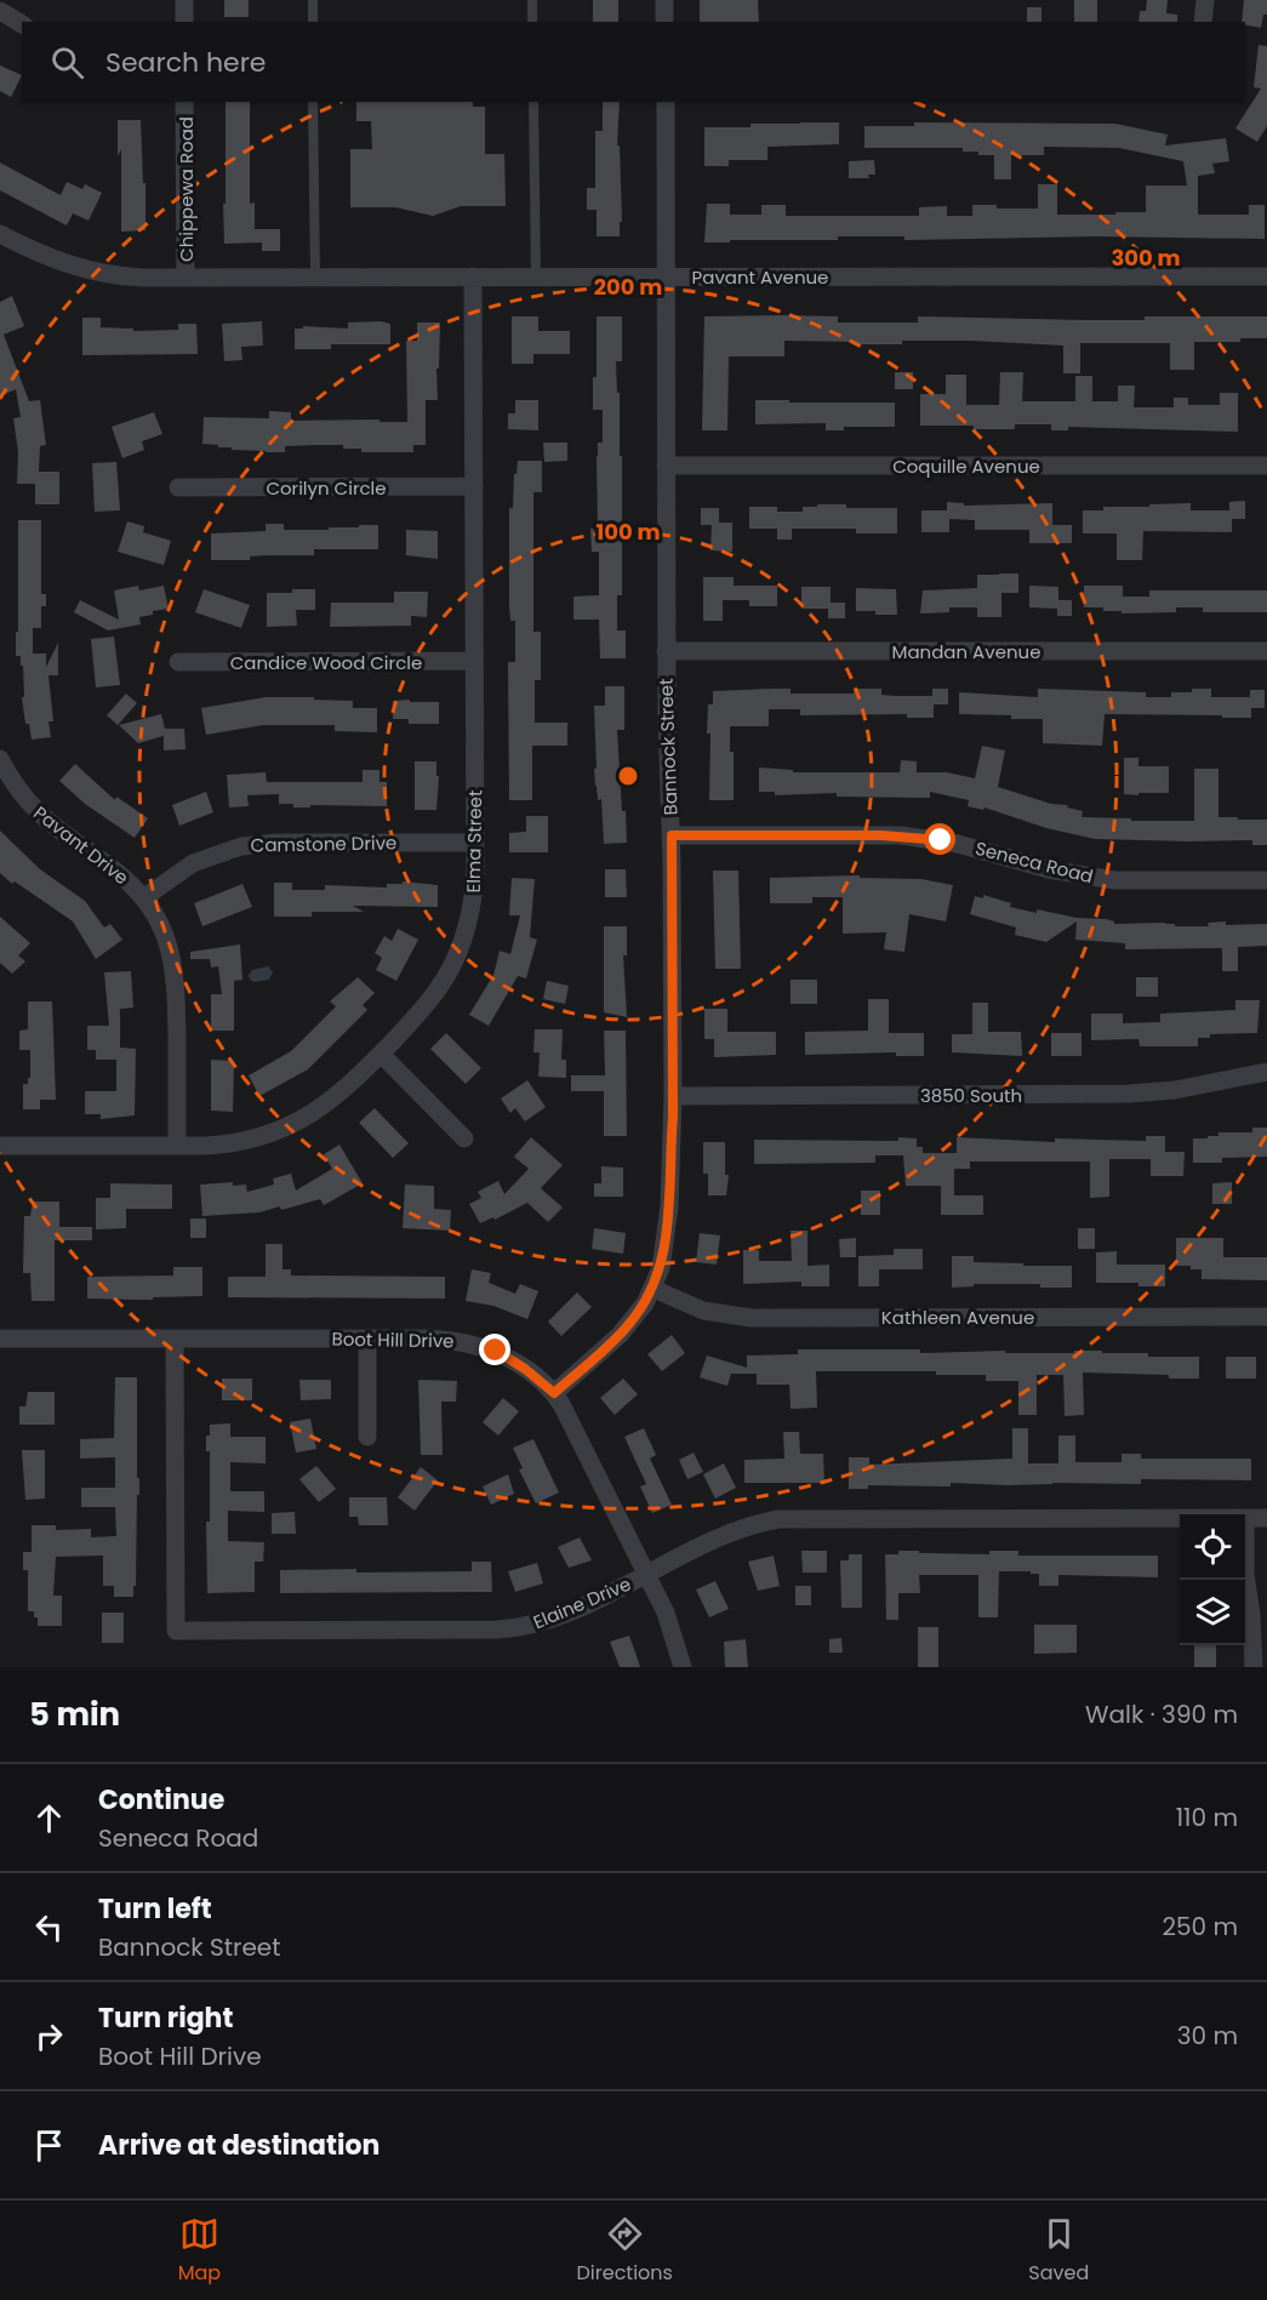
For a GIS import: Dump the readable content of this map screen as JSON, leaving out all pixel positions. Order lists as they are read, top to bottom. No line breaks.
{"streets":{"street":["Chippewa Road","Pavant Avenue","Coquille Avenue","Corilyn Circle","Mandan Avenue","Candice Wood Circle","Bannock Street","Elma Street","Camstone Drive","Pavant Drive","Seneca Road","3850 South","Kathleen Avenue","Boot Hill Drive","Elaine Drive"]},"crossings":[["Chippewa Road","Pavant Avenue"],["Pavant Avenue","Bannock Street"],["Pavant Avenue","Elma Street"],["Coquille Avenue","Bannock Street"],["Corilyn Circle","Elma Street"],["Mandan Avenue","Bannock Street"],["Candice Wood Circle","Elma Street"],["Bannock Street","Seneca Road"],["Bannock Street","3850 South"],["Bannock Street","Kathleen Avenue"],["Bannock Street","Boot Hill Drive"],["Elma Street","Camstone Drive"],["Elma Street","Pavant Drive"],["Camstone Drive","Pavant Drive"],["Boot Hill Drive","Elaine Drive"]],"page":{"search":"Search here","heading":["5 min","Walk · 390 m"],"list":[["Continue","Seneca Road","110 m"],["Turn left","Bannock Street","250 m"],["Turn right","Boot Hill Drive","30 m"],"Arrive at destination"],"nav":["Map","Directions","Saved"]},"rings":["300 m","200 m","100 m"]}
